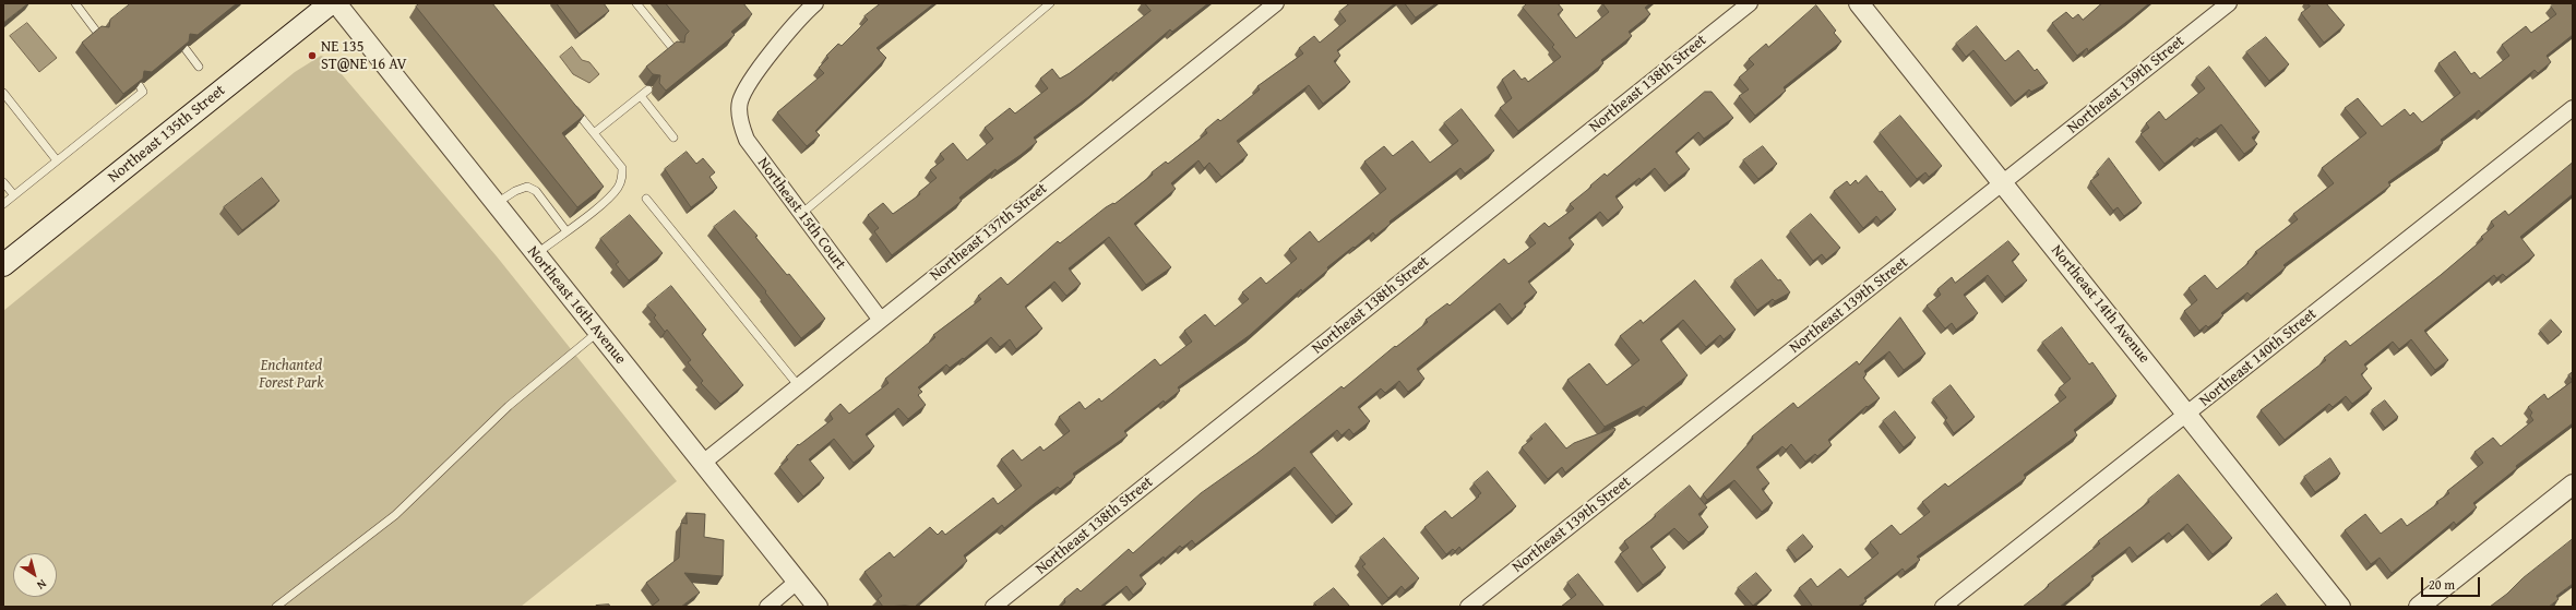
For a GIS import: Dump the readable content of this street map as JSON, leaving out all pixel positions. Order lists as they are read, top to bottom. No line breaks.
{"streets":{"main road":["Northeast 135th Street"],"street":["Northeast 138th Street","Northeast 139th Street","Northeast 15th Court","Northeast 137th Street","Northeast 14th Avenue","Northeast 16th Avenue","Northeast 140th Street"]},"crossings":[["Northeast 139th Street","Northeast 14th Avenue"],["Northeast 15th Court","Northeast 137th Street"],["Northeast 137th Street","Northeast 16th Avenue"],["Northeast 14th Avenue","Northeast 140th Street"]],"parks":["Enchanted Forest Park"],"places":["NE 135 ST@NE 16 AV"],"scale_bar":"20 m","north":"bottom right"}
